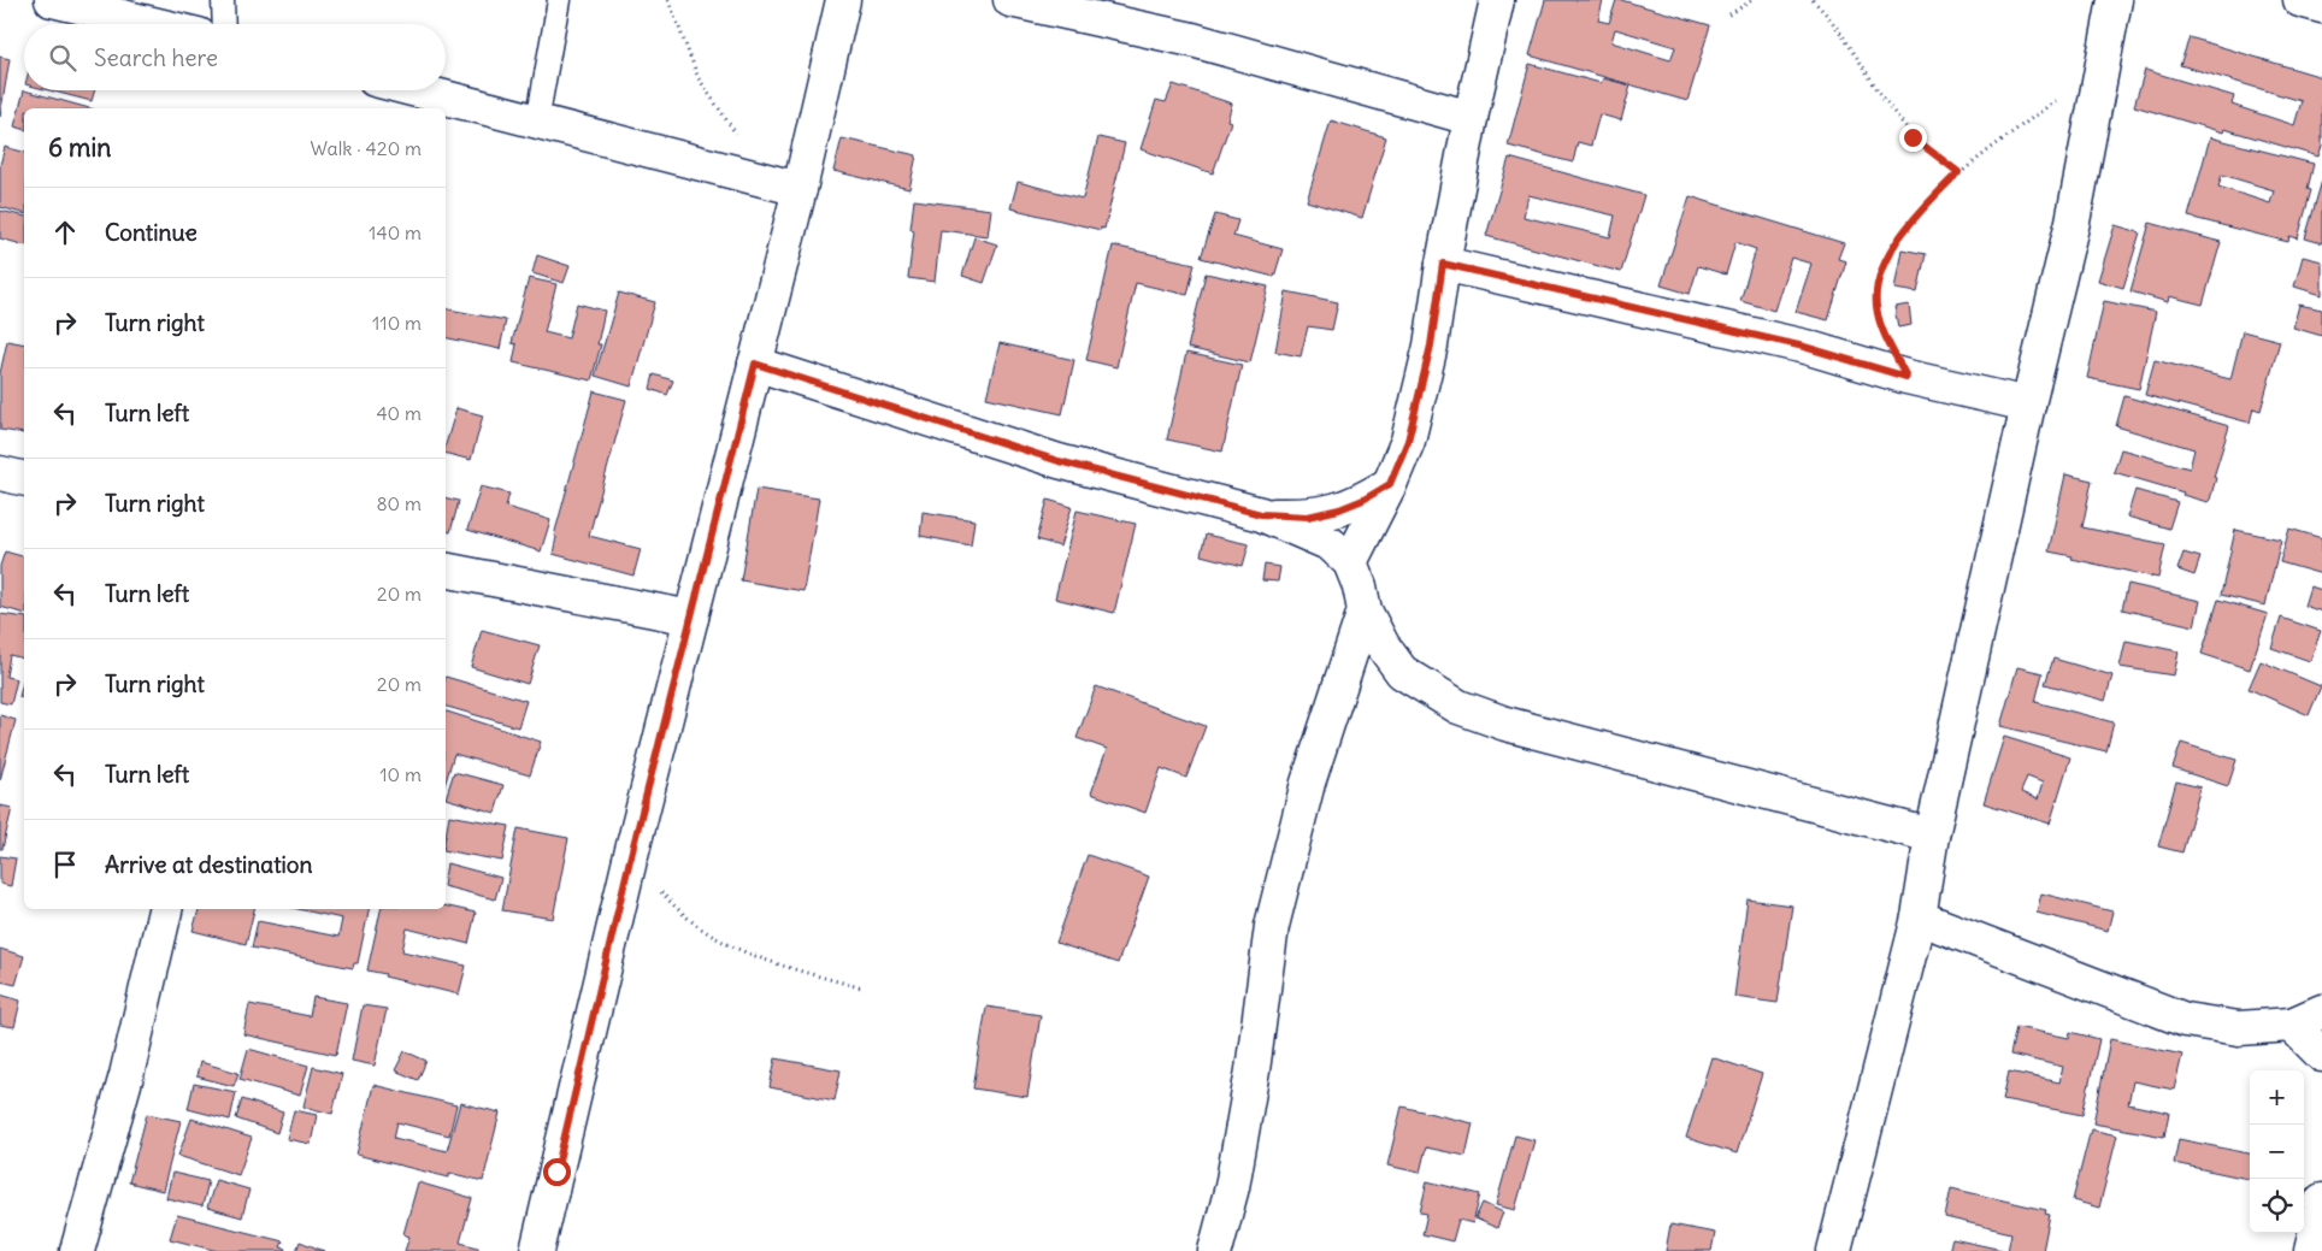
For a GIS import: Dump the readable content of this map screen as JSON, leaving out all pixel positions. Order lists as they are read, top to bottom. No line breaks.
{"page":{"search":"Search here","heading":["6 min","Walk · 420 m"],"list":[["Continue","140 m"],["Turn right","110 m"],["Turn left","40 m"],["Turn right","80 m"],["Turn left","20 m"],["Turn right","20 m"],["Turn left","10 m"],"Arrive at destination"],"map_buttons":["+","−"]}}
